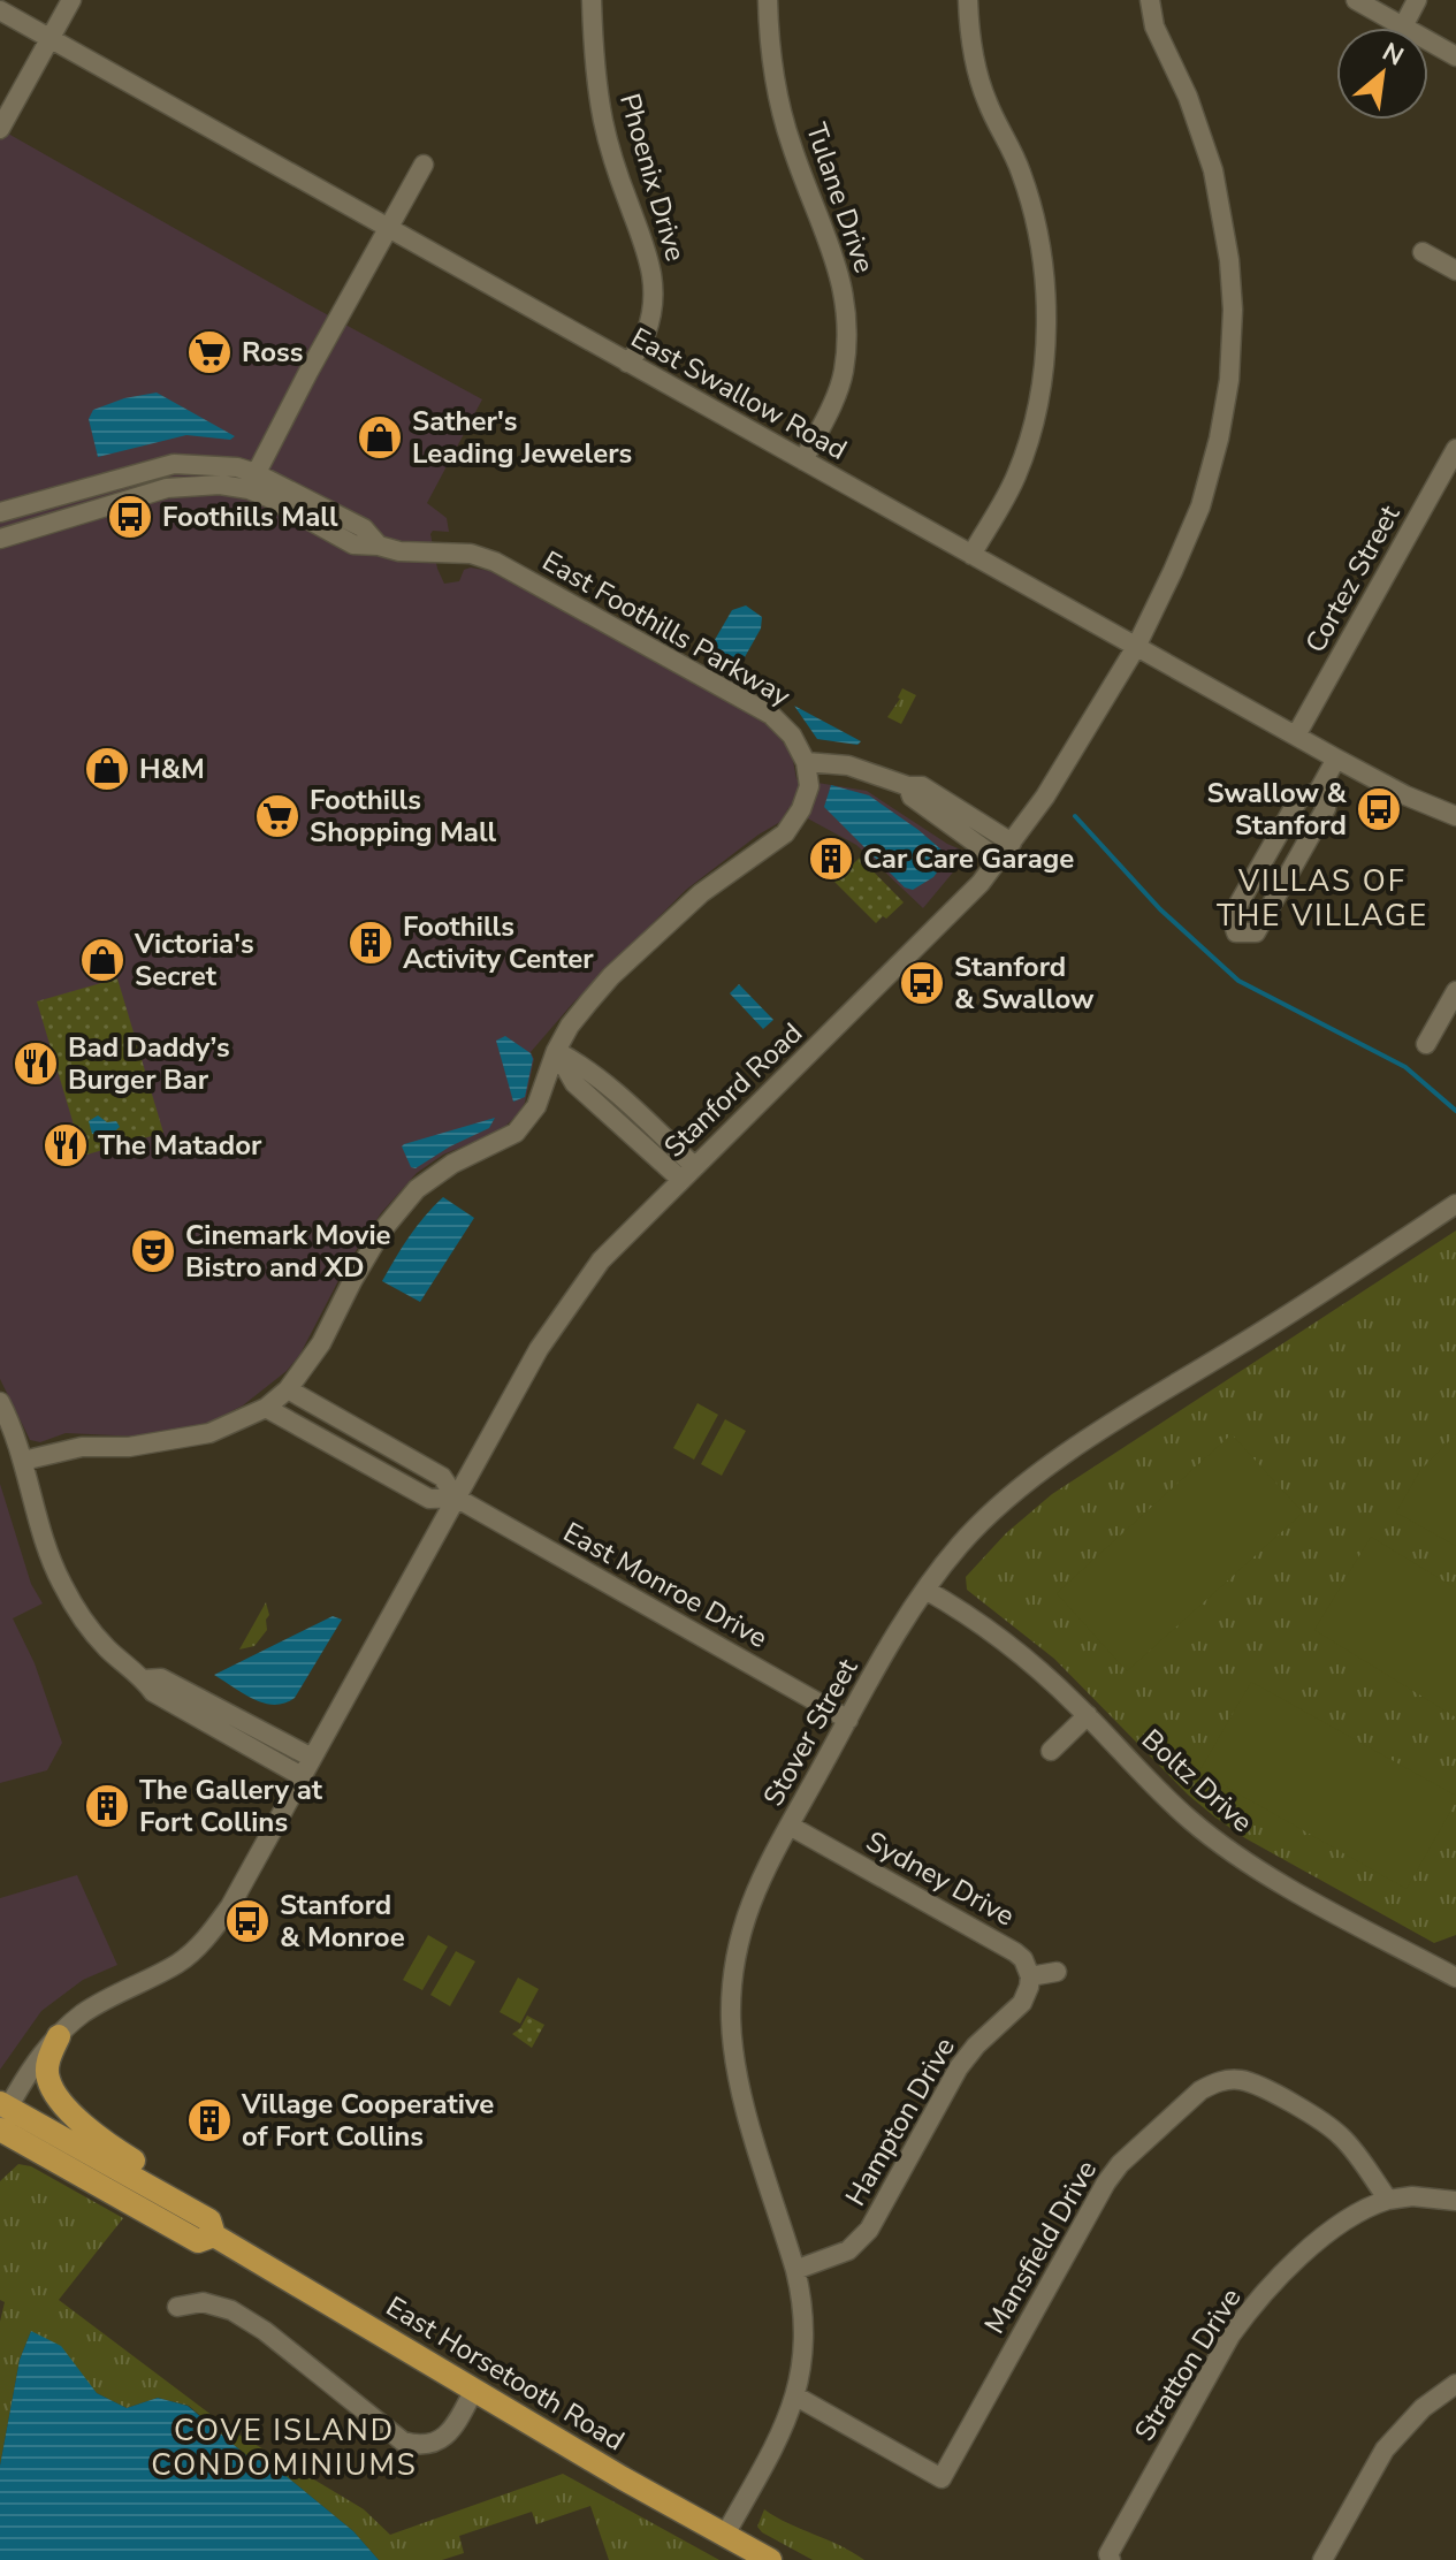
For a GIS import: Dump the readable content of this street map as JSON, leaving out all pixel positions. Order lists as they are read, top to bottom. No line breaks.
{"streets":{"main road":["East Horsetooth Road"],"street":["Phoenix Drive","Tulane Drive","East Swallow Road","Cortez Street","East Foothills Parkway","Stanford Road","East Monroe Drive","Stover Street","Boltz Drive","Sydney Drive","Hampton Drive","Mansfield Drive","Stratton Drive"]},"crossings":[["Phoenix Drive","East Swallow Road"],["Tulane Drive","East Swallow Road"],["East Swallow Road","Cortez Street"],["East Swallow Road","Stanford Road"],["Stanford Road","East Monroe Drive"],["Stanford Road","East Horsetooth Road"],["East Monroe Drive","Stover Street"],["Stover Street","Boltz Drive"],["Stover Street","Sydney Drive"],["Stover Street","Hampton Drive"],["Stover Street","Mansfield Drive"],["Stover Street","East Horsetooth Road"],["Sydney Drive","Hampton Drive"],["Mansfield Drive","Stratton Drive"]],"districts":["VILLAS OF THE VILLAGE","COVE ISLAND CONDOMINIUMS"],"places":{"supermarket":["Ross","Foothills Shopping Mall"],"shop":["Sather's Leading Jewelers","H&M","Victoria's Secret"],"bus stop":["Foothills Mall","Swallow & Stanford","Stanford & Swallow","Stanford & Monroe"],"building":["Car Care Garage","Foothills Activity Center","The Gallery at Fort Collins","Village Cooperative of Fort Collins"],"restaurant":["Bad Daddy’s Burger Bar","The Matador"],"theatre":["Cinemark Movie Bistro and XD"]},"north":"top right"}
